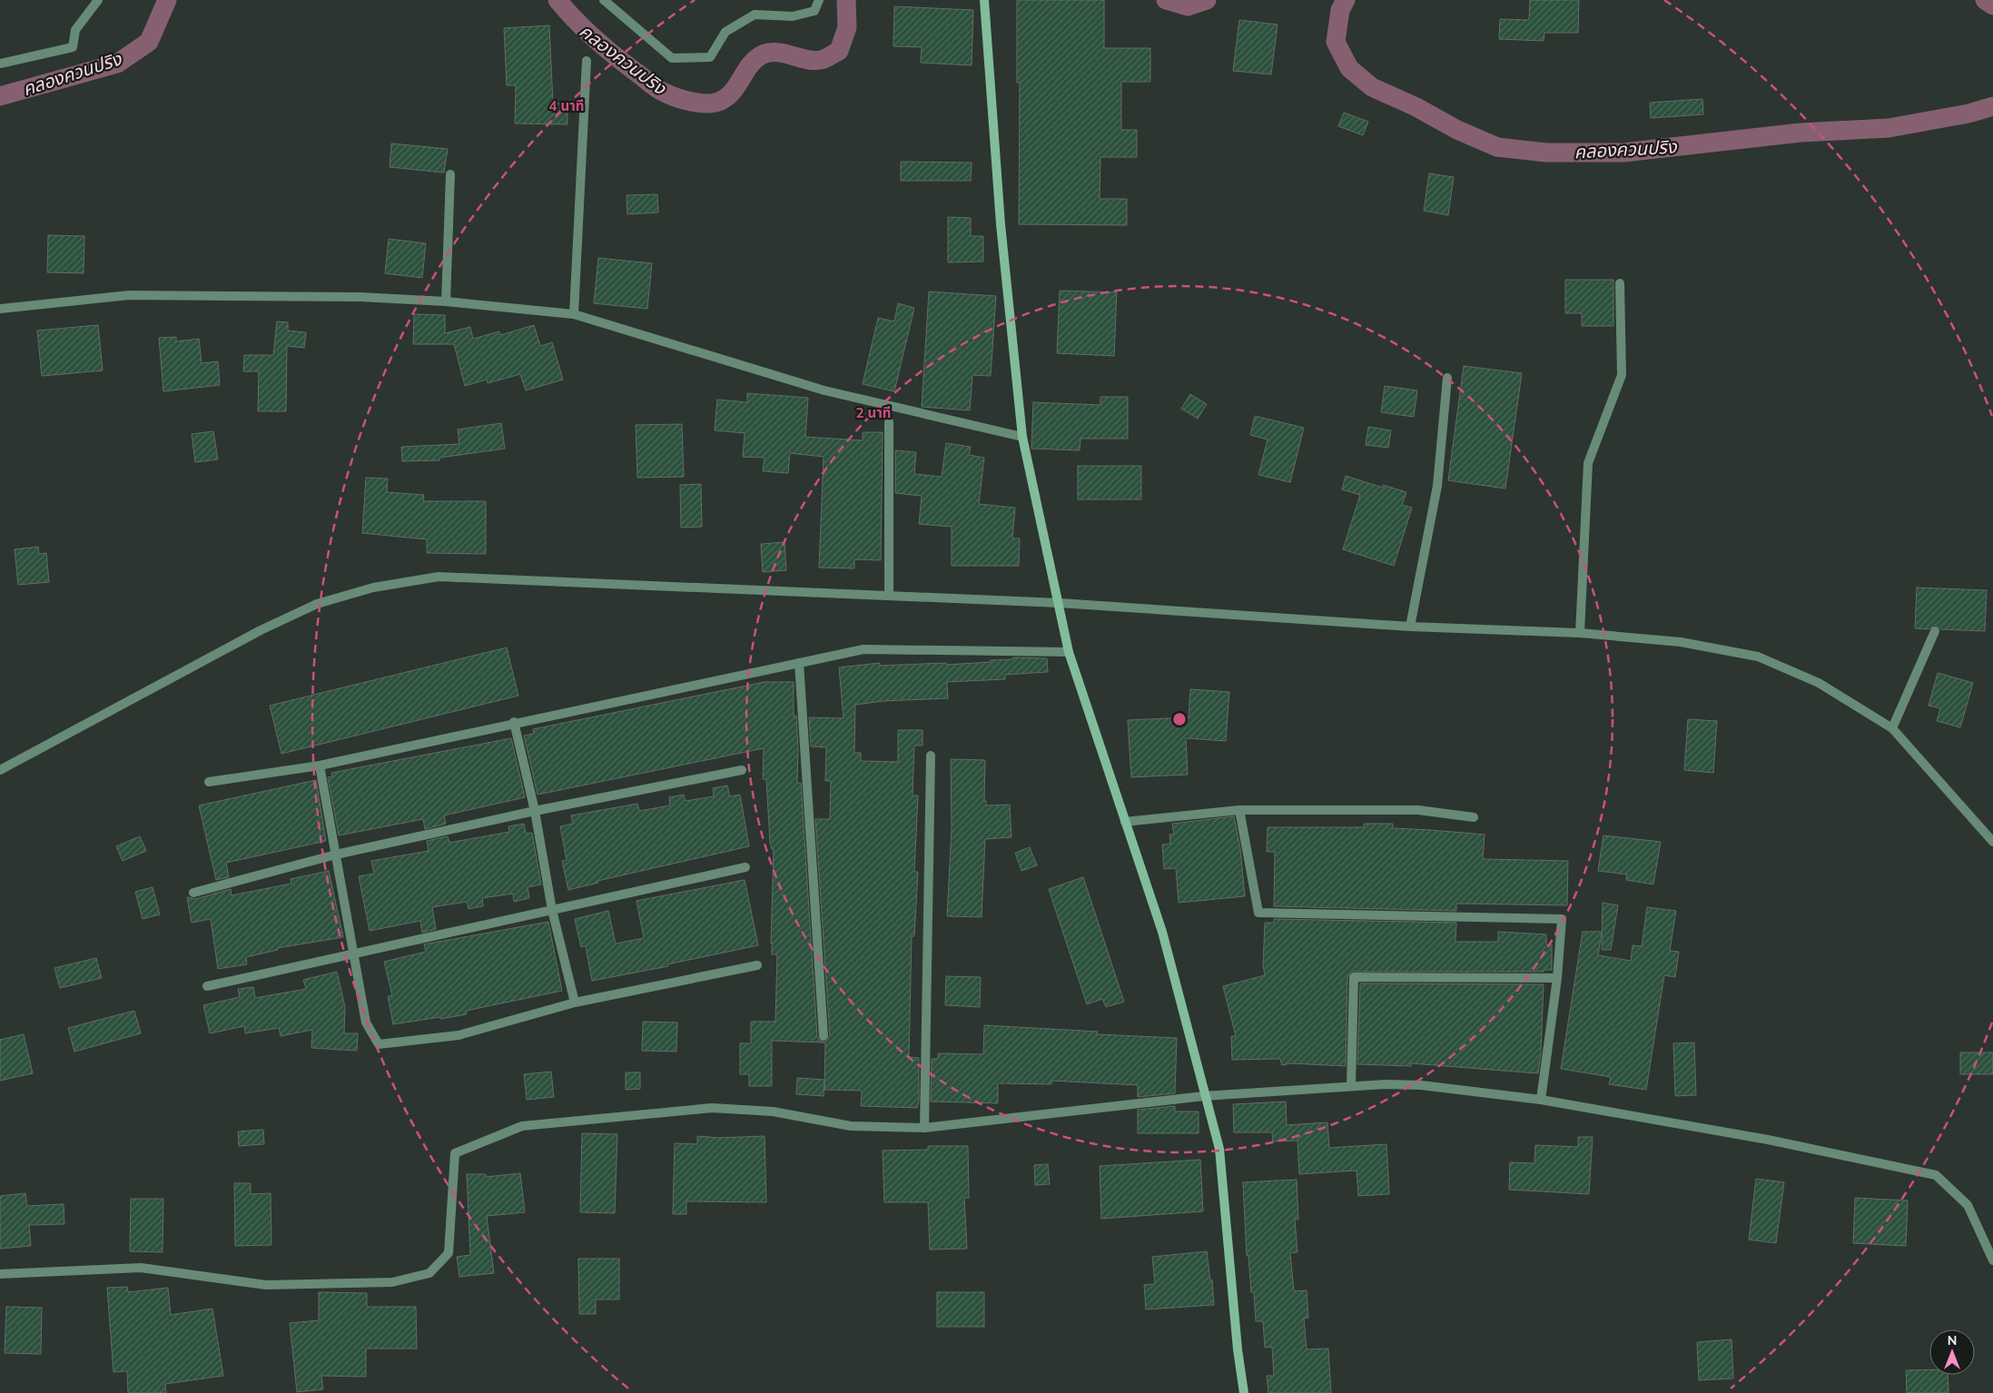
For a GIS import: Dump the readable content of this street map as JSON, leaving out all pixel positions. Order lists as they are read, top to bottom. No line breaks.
{"water":["คลองควนปริง"],"north":"top","rings":["4 นาที","2 นาที"]}
